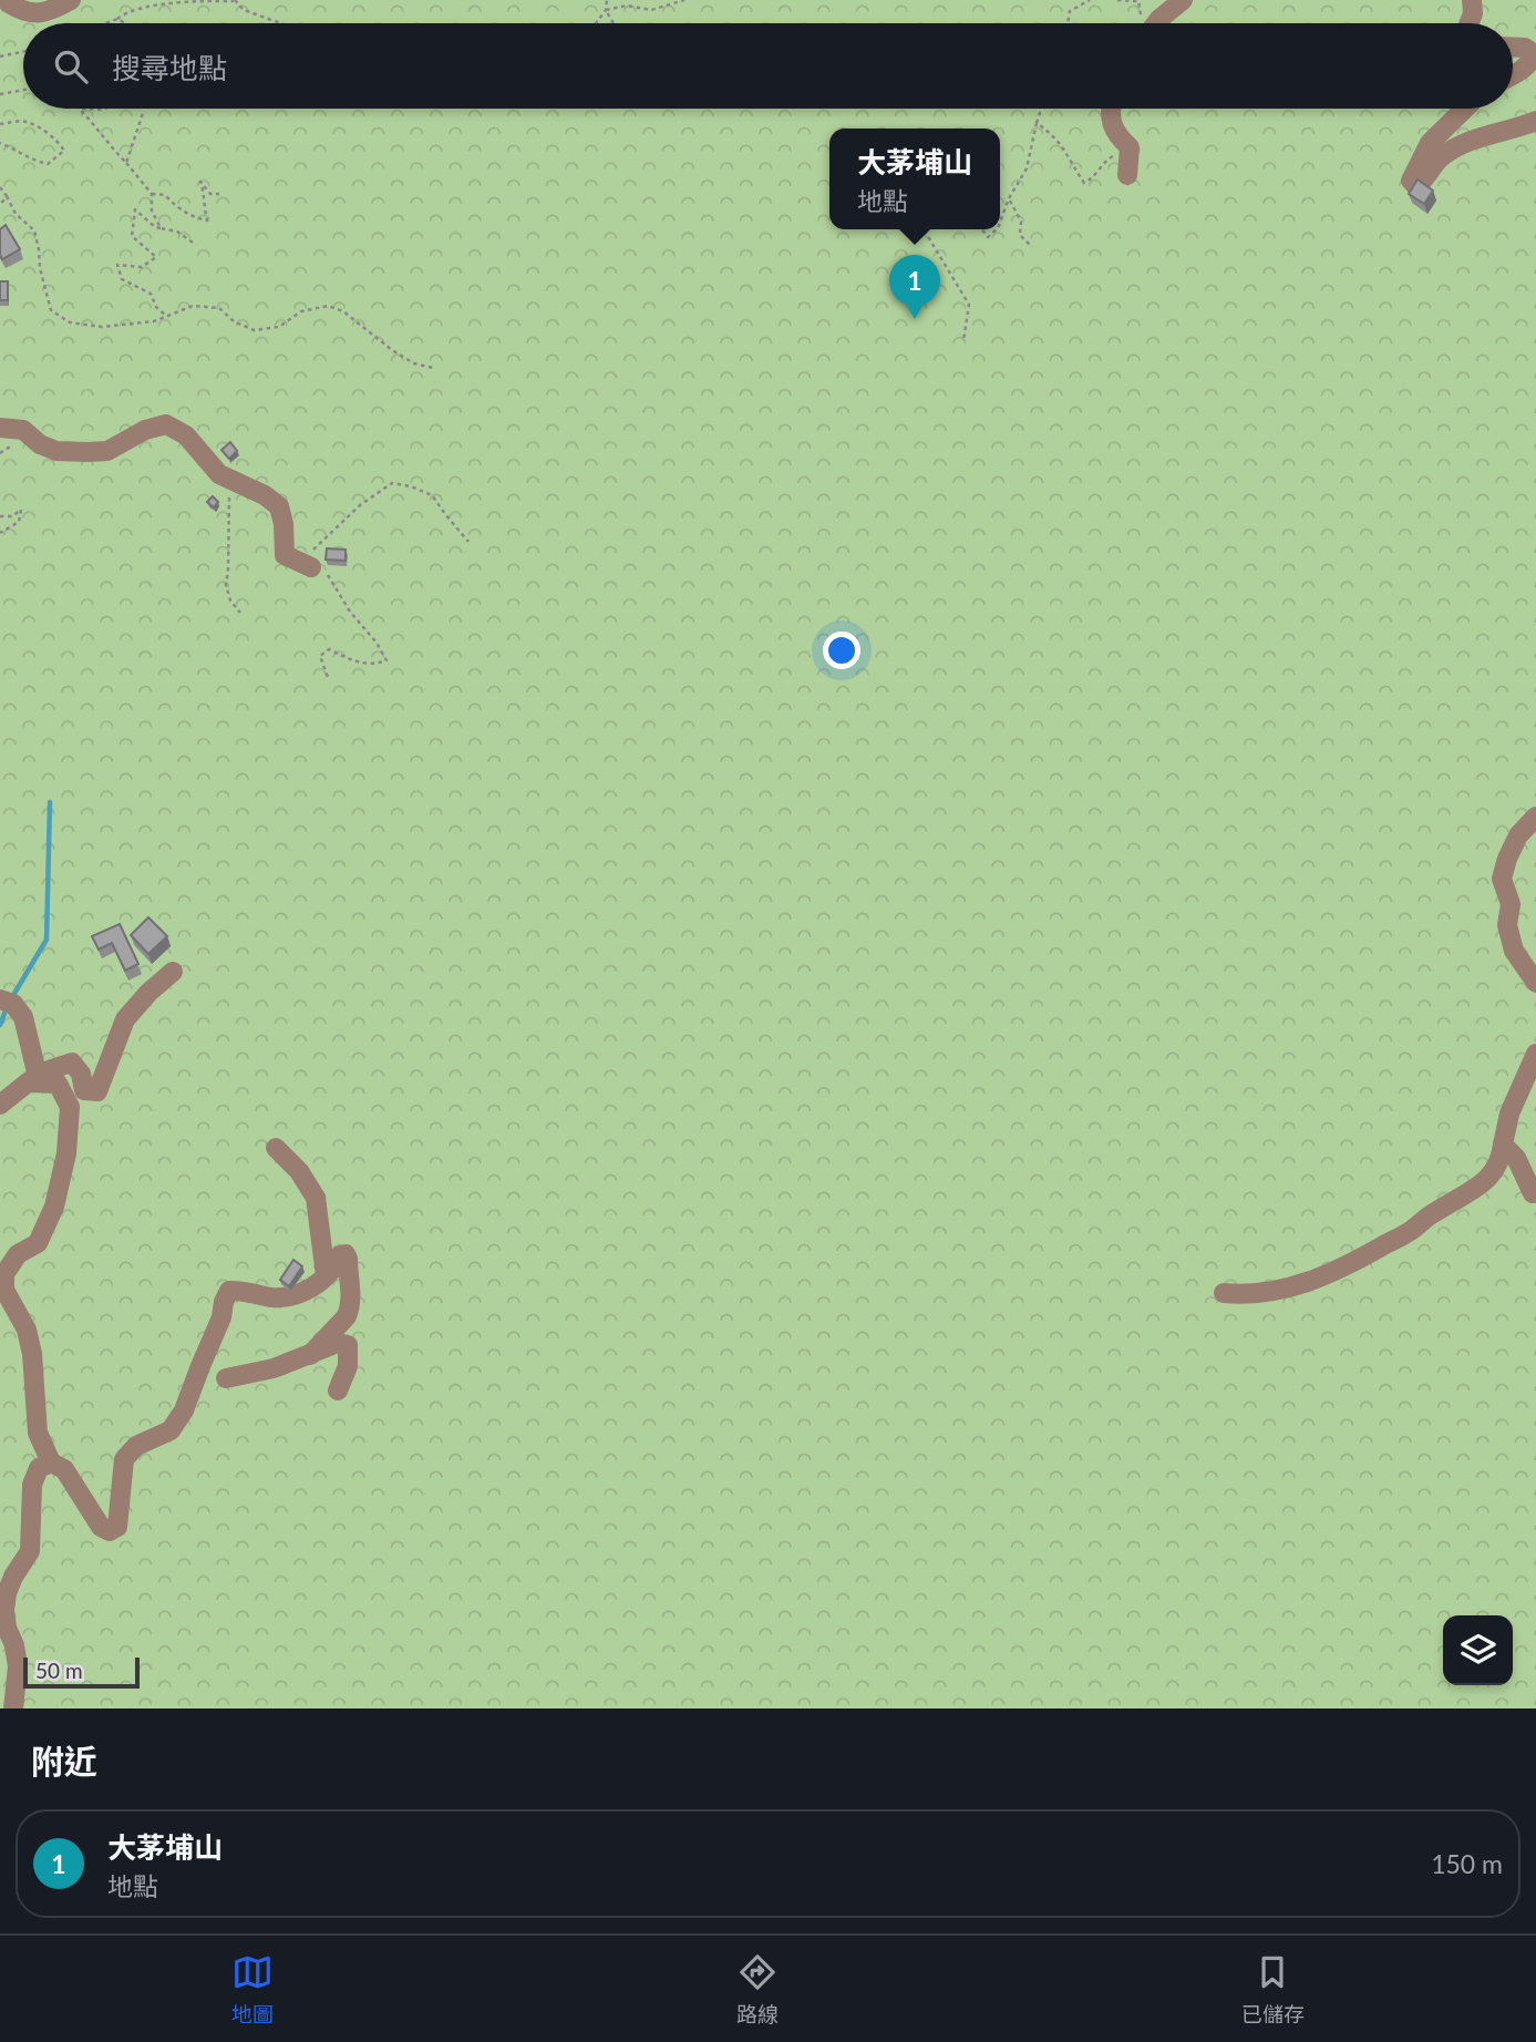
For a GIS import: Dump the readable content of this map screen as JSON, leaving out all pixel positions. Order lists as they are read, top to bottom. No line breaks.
{"scale_bar":"50 m","page":{"search":"搜尋地點","popup":["大茅埔山","地點"],"pins":"1","scale":"50 m","heading":"附近","list":[{"mark":"1","name":"大茅埔山","note":"地點","value":"150 m"}],"nav":["地圖","路線","已儲存"]}}
